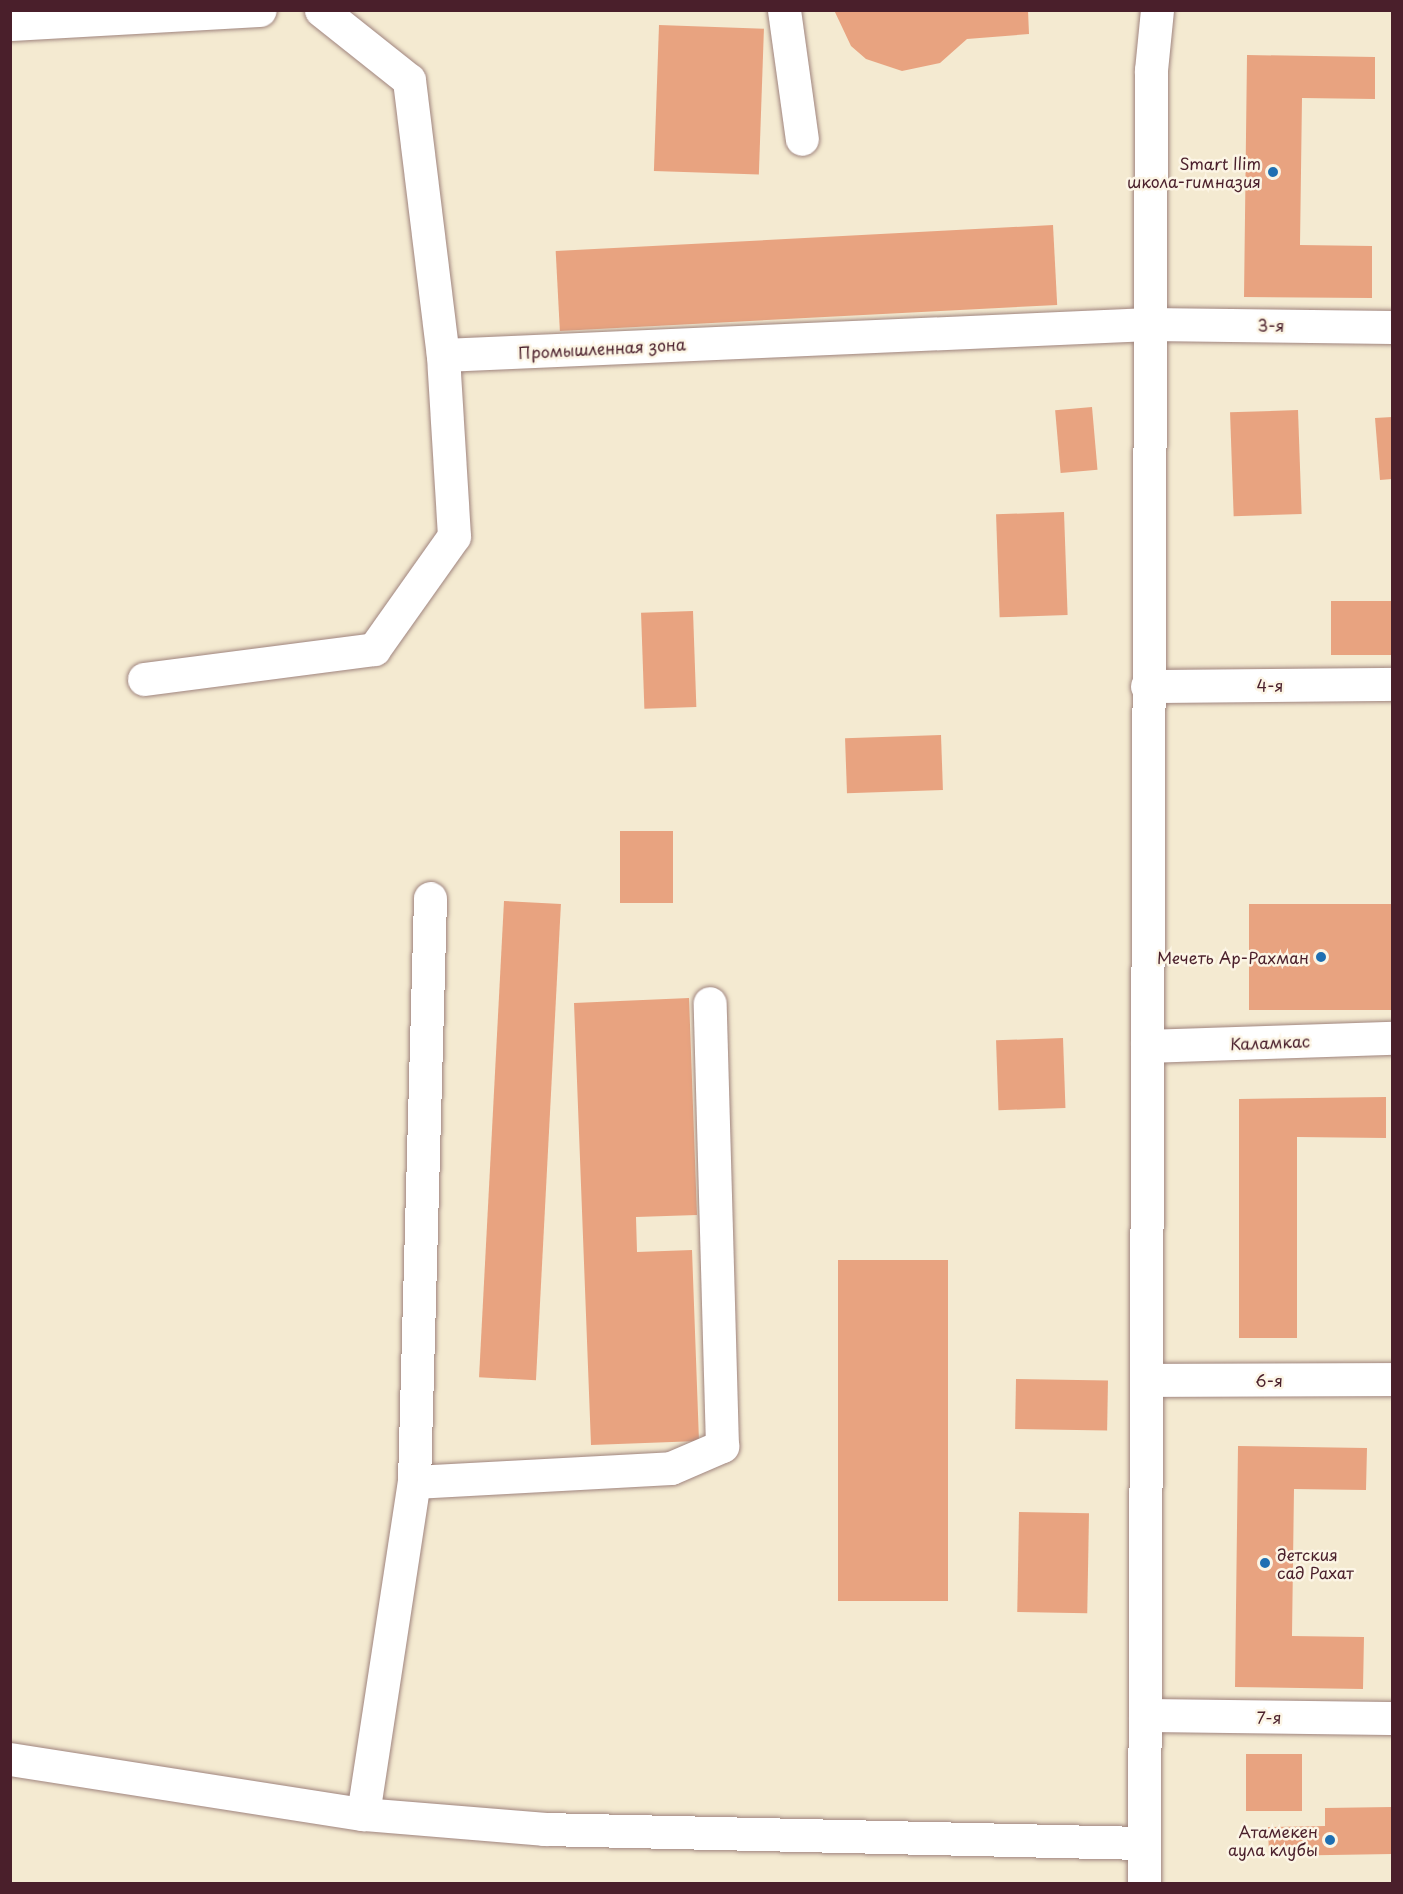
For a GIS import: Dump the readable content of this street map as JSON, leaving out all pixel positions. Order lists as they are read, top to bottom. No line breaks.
{"streets":{"street":["3-я","Промышленная зона","4-я","Каламкас","6-я","7-я"]},"crossings":[["3-я","Промышленная зона"]],"places":["Smart llim школа-гимназия","Мечеть Ар-Рахман","детския сад Рахат","Атамекен аула клубы"]}
